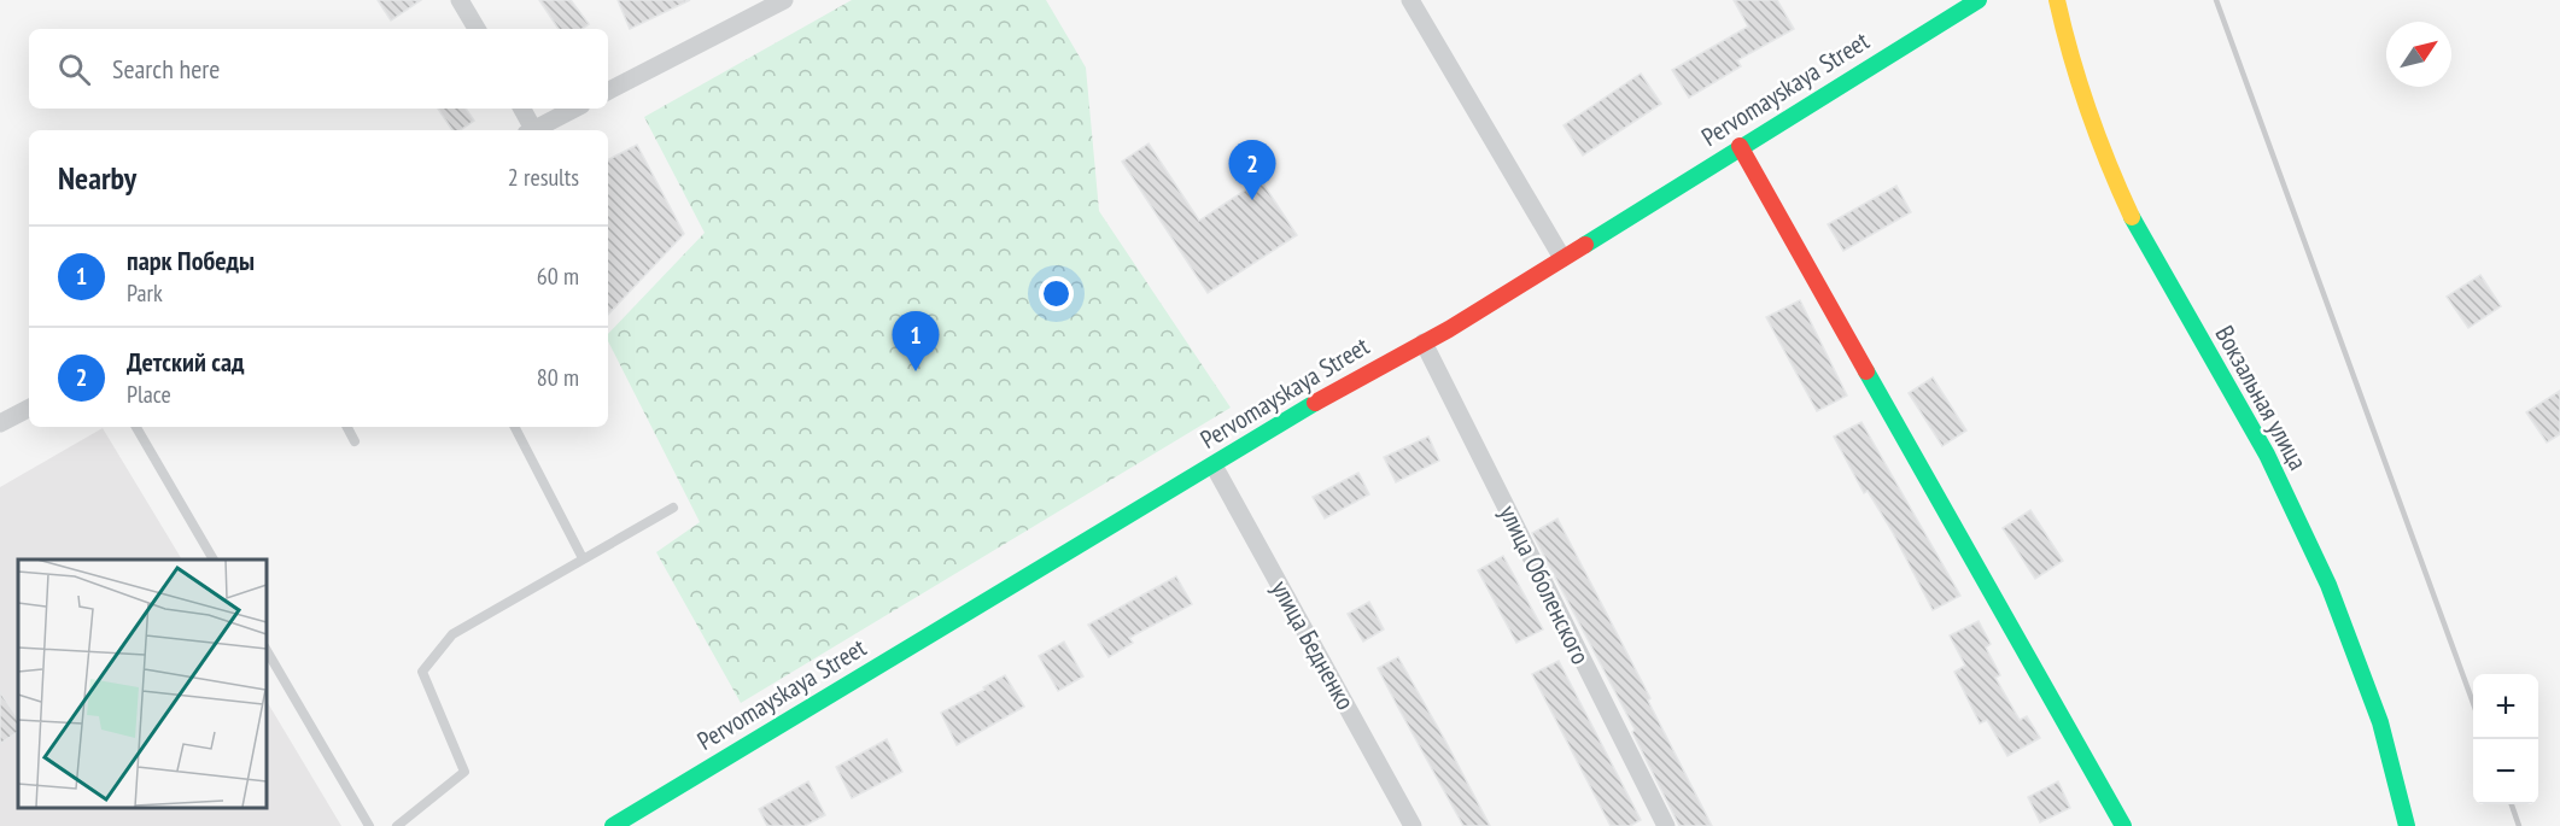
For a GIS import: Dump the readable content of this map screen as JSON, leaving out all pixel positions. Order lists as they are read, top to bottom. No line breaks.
{"streets":{"main road":["Pervomayskaya Street","Вокзальная улица"],"street":["улица Оболенского","улица Бедненко"]},"crossings":[["Pervomayskaya Street","улица Оболенского"],["Pervomayskaya Street","улица Бедненко"]],"north":"top right","page":{"search":"Search here","heading":["Nearby","2 results"],"pins":["2","1"],"list":[{"mark":"1","name":"парк Победы","note":"Park","value":"60 m"},{"mark":"2","name":"Детский сад","note":"Place","value":"80 m"}],"map_buttons":["+","−"]}}
